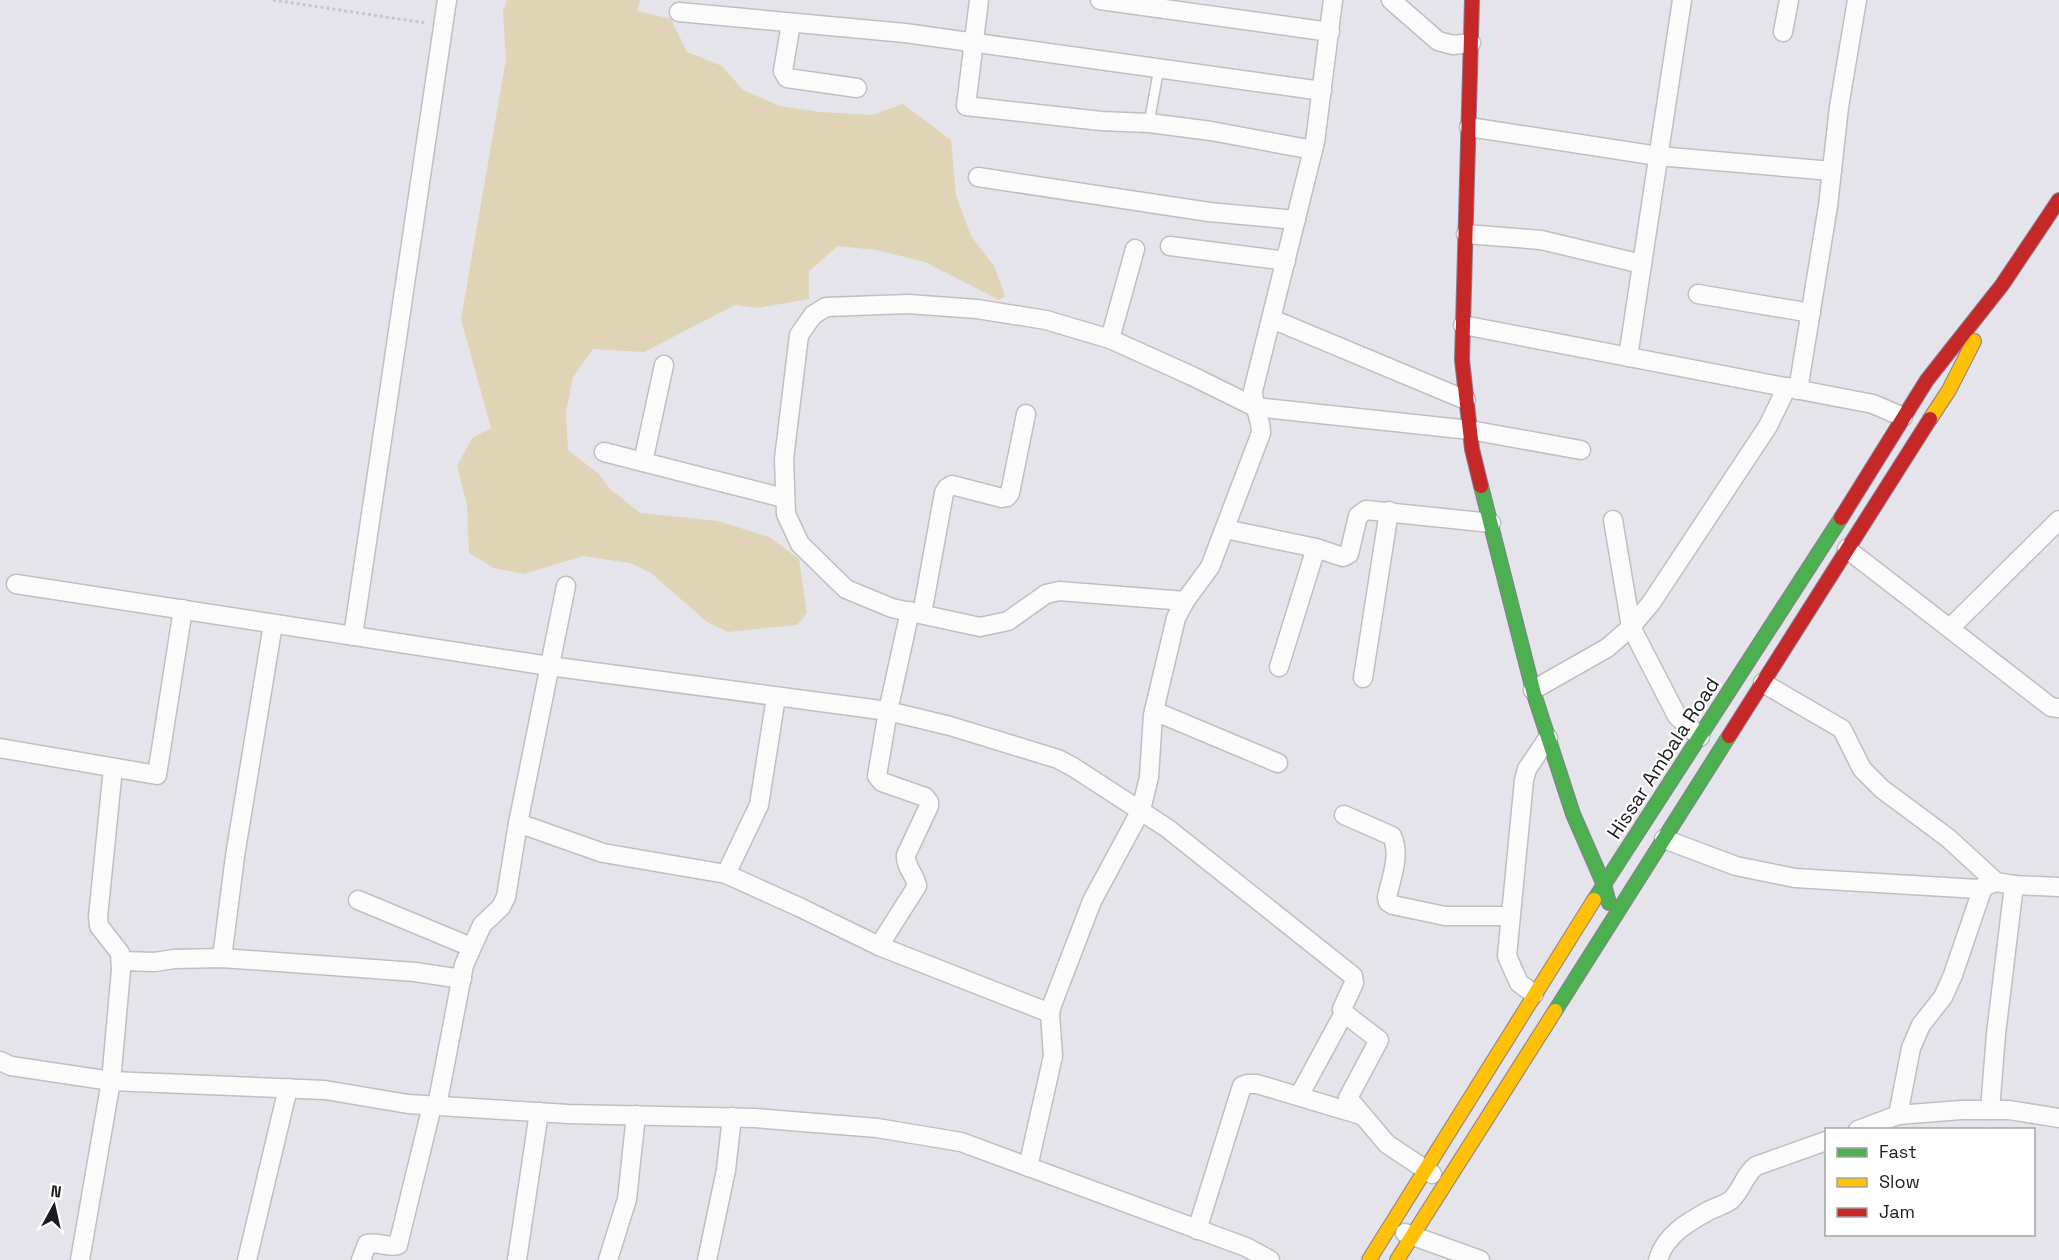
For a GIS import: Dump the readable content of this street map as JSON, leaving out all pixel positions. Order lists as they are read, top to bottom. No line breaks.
{"streets":{"main road":["Hissar Ambala Road"]},"legend":["Fast","Slow","Jam"],"north":"top"}
